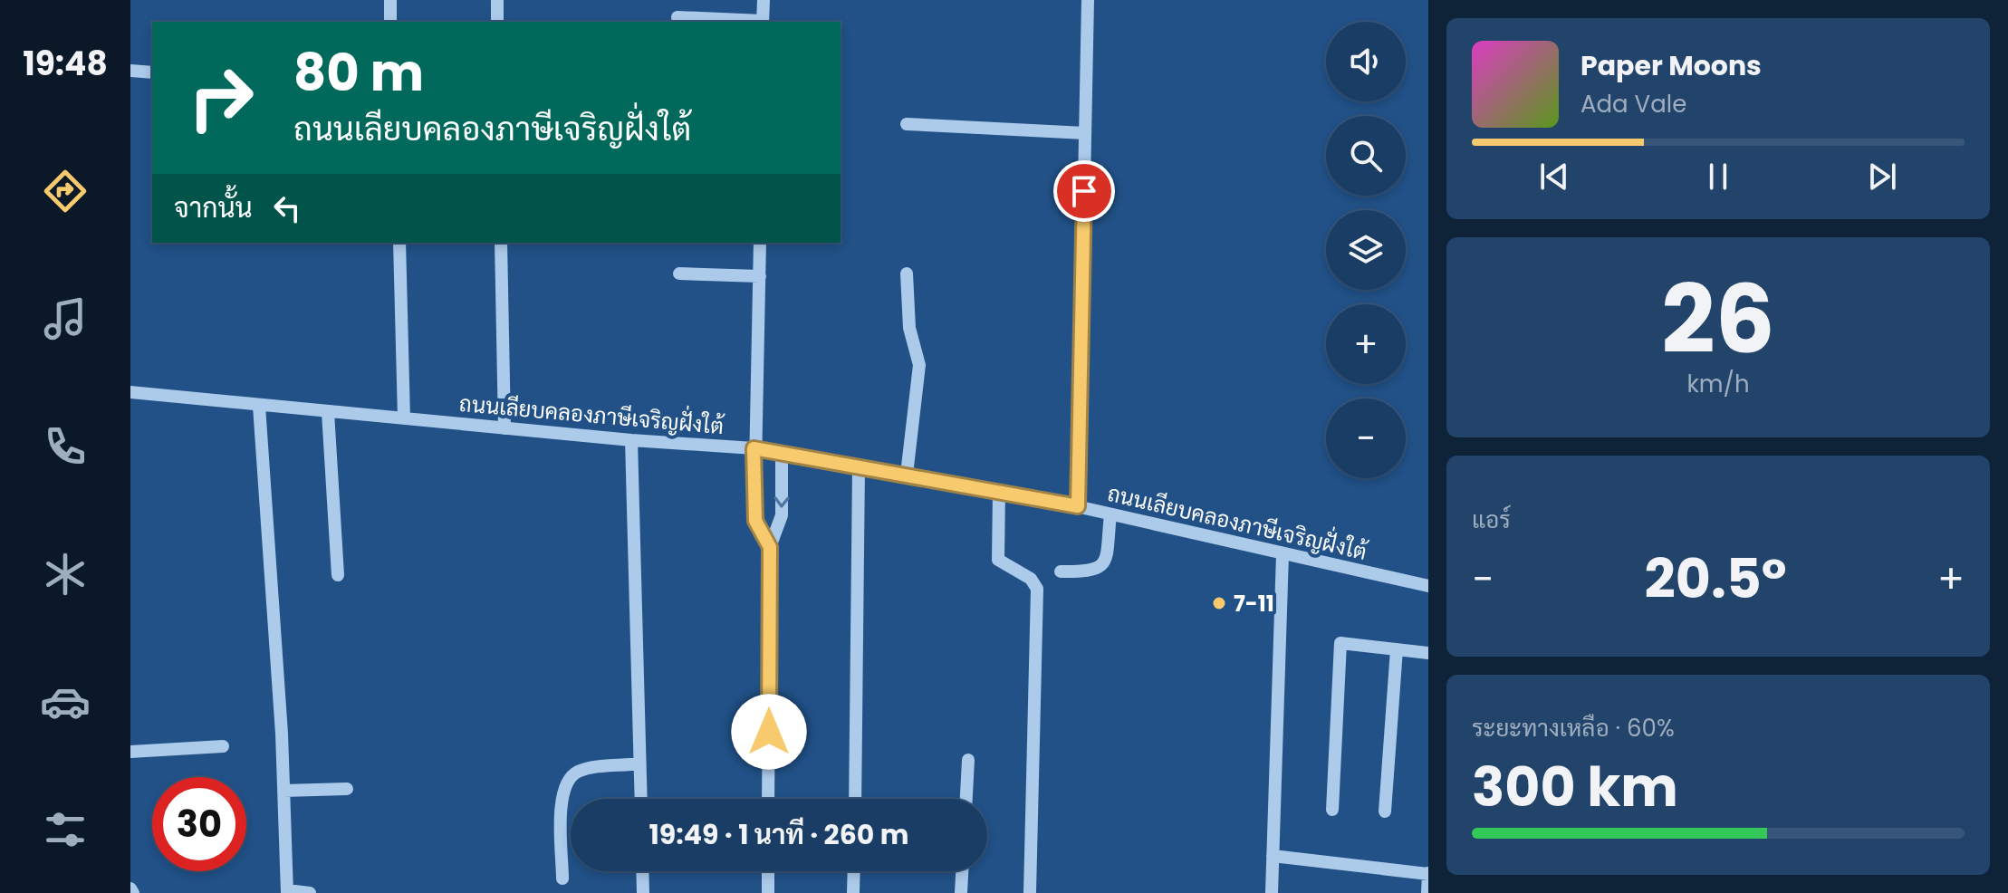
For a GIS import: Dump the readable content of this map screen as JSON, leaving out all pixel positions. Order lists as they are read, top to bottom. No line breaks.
{"streets":{"street":["ถนนเลียบคลองภาษีเจริญฝั่งใต้"]},"places":["7-11"],"page":{"tabs":"19:48","map_buttons":["+","−"],"turn":["80 m","ถนนเลียบคลองภาษีเจริญฝั่งใต้"],"song":["Paper Moons","Ada Vale"],"then":"จากนั้น","tile":[["26","km/h"],"แอร์",["ระยะทางเหลือ · 60%","300 km"]],"heat":["−","20.5°","+"],"limit":"30","trip":"19:49 · 1 นาที · 260 m"}}
